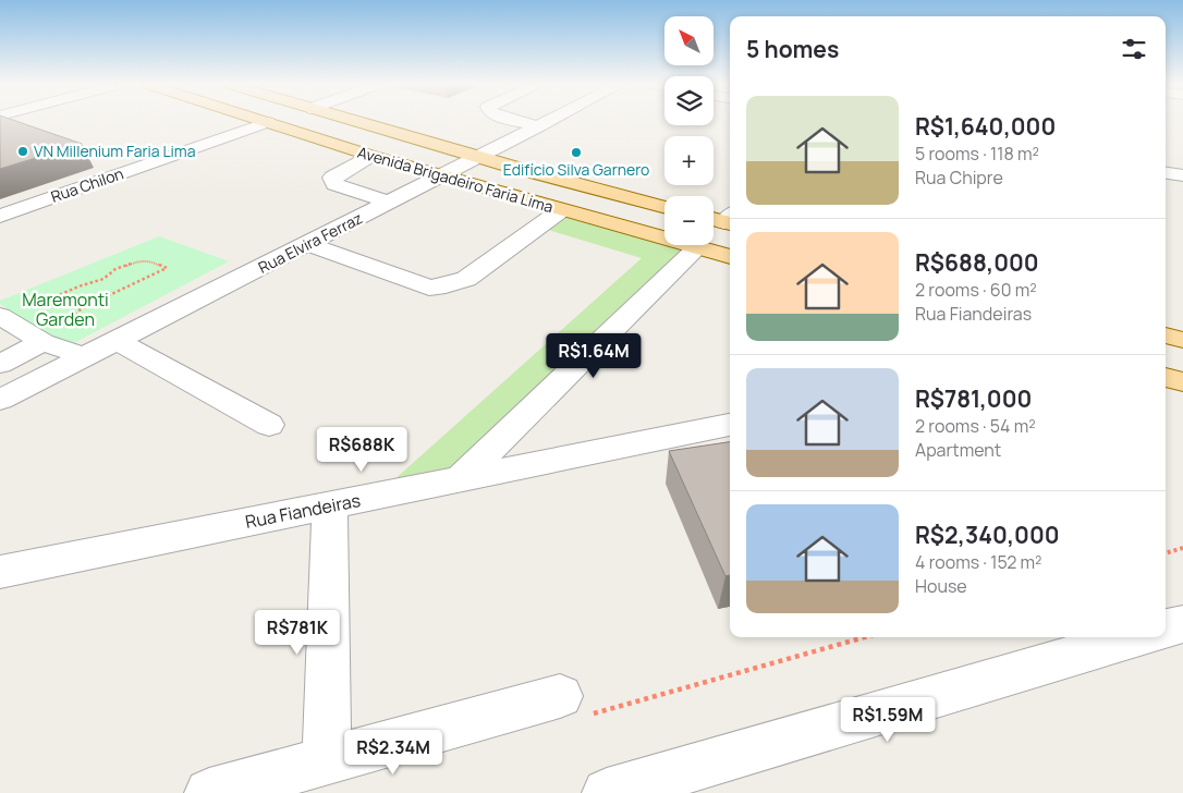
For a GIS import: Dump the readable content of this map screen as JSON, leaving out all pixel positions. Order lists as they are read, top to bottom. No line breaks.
{"streets":{"main road":["Avenida Brigadeiro Faria Lima"],"street":["Rua Chilon","Rua Elvira Ferraz","Rua Fiandeiras"]},"crossings":[["Avenida Brigadeiro Faria Lima","Rua Chilon"],["Avenida Brigadeiro Faria Lima","Rua Elvira Ferraz"]],"parks":["Maremonti Garden"],"places":["VN Millenium Faria Lima","Edifício Silva Garnero"],"north":"top left","page":{"map_buttons":["+","−"],"heading":"5 homes","list":[{"name":"R$1,640,000","note":"5 rooms · 118 m² · Rua Chipre"},{"name":"R$688,000","note":"2 rooms · 60 m² · Rua Fiandeiras"},{"name":"R$781,000","note":"2 rooms · 54 m² · Apartment"},{"name":"R$2,340,000","note":"4 rooms · 152 m² · House"}],"price":["R$1.64M","R$688K","R$781K","R$1.59M","R$2.34M"]}}
